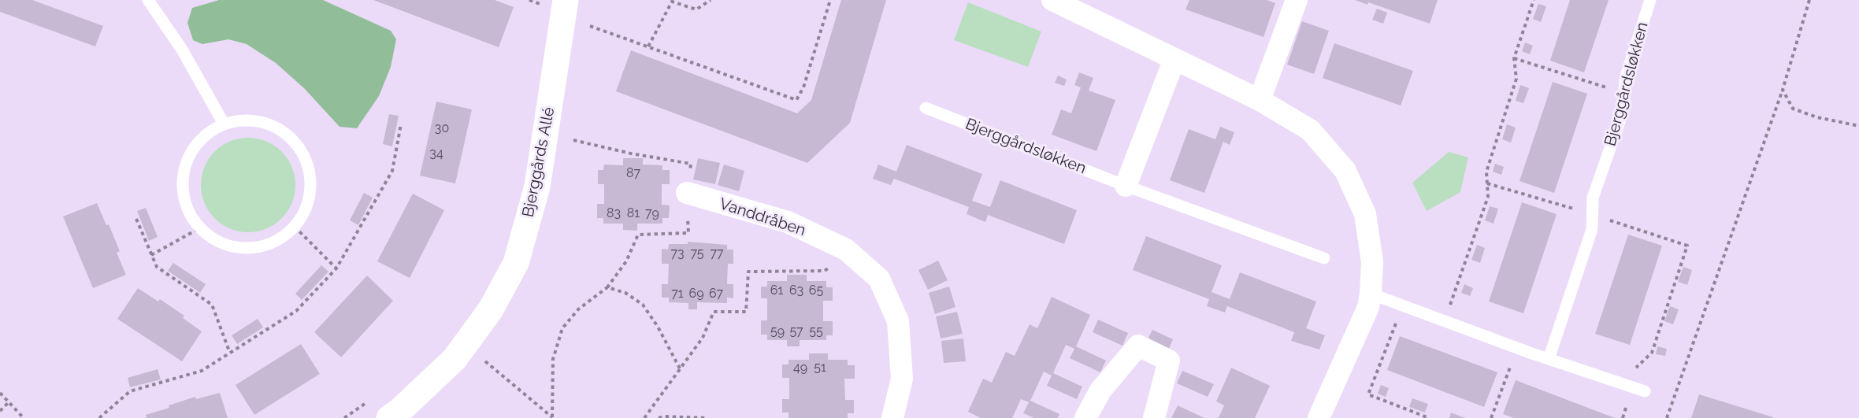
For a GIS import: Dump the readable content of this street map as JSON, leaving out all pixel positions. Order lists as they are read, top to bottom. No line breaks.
{"streets":{"street":["Bjerggårds Allé","Vanddråben"],"lane":["Bjerggårdsløkken"]},"house_numbers":["30","34","87","83","81","79","73","75","77","61","63","65","71","69","67","59","57","55","49","51"]}
